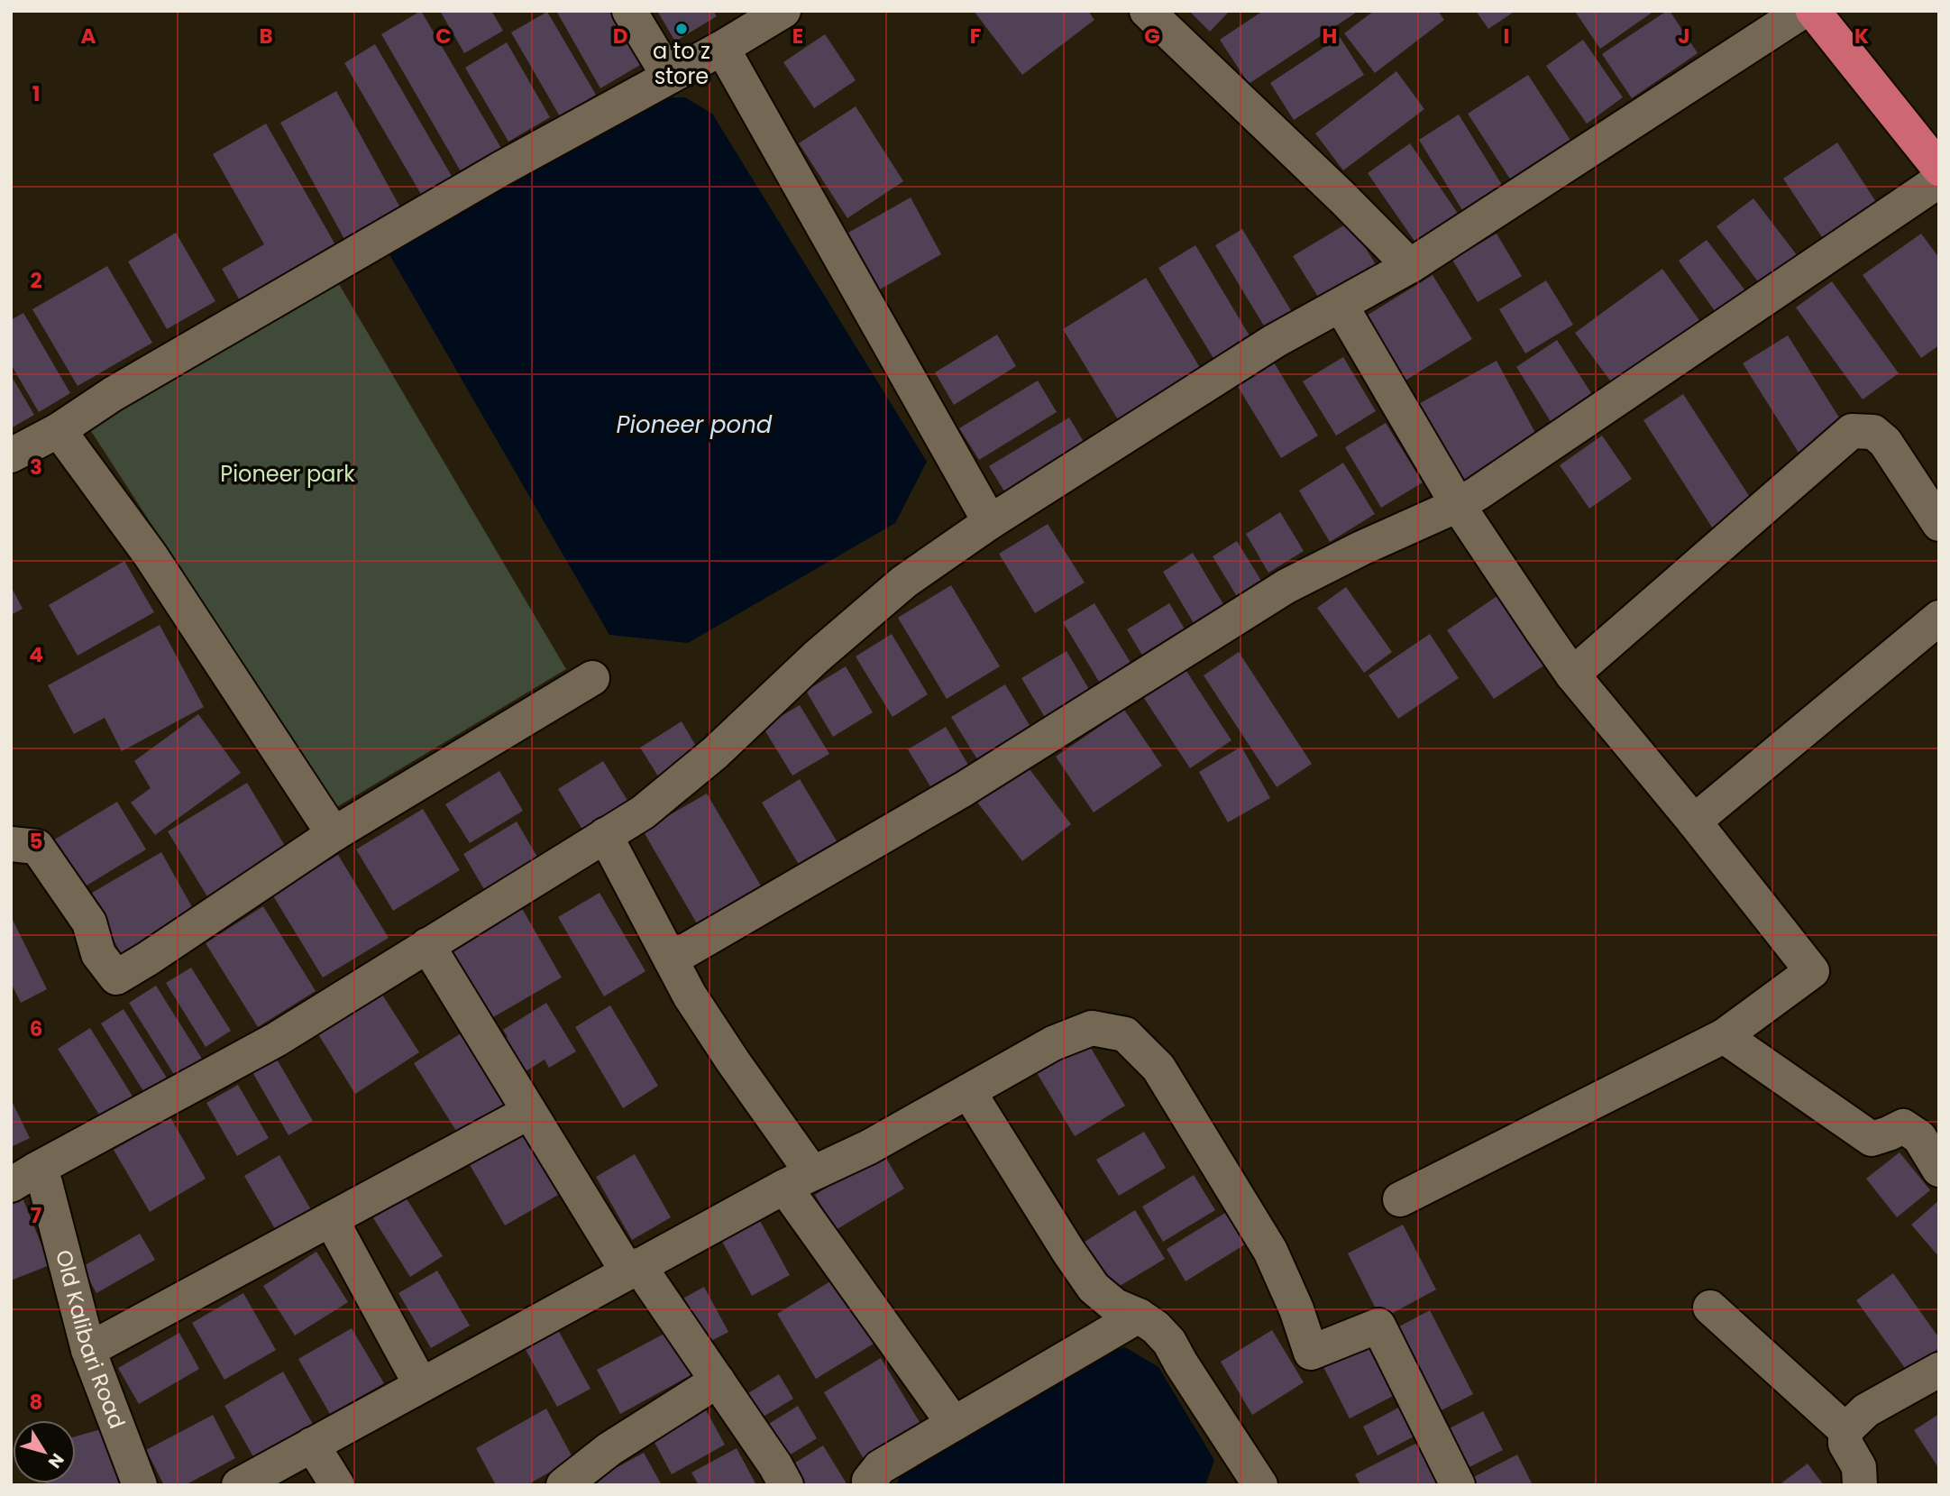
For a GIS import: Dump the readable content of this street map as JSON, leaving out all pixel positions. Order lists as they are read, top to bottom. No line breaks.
{"streets":{"street":["Old Kalibari Road"]},"water":["Pioneer pond"],"parks":["Pioneer park"],"places":["a to z store"],"north":"bottom right","grid":{"columns":["A","B","C","D","E","F","G","H","I","J","K"],"rows":["1","2","3","4","5","6","7","8"]}}
